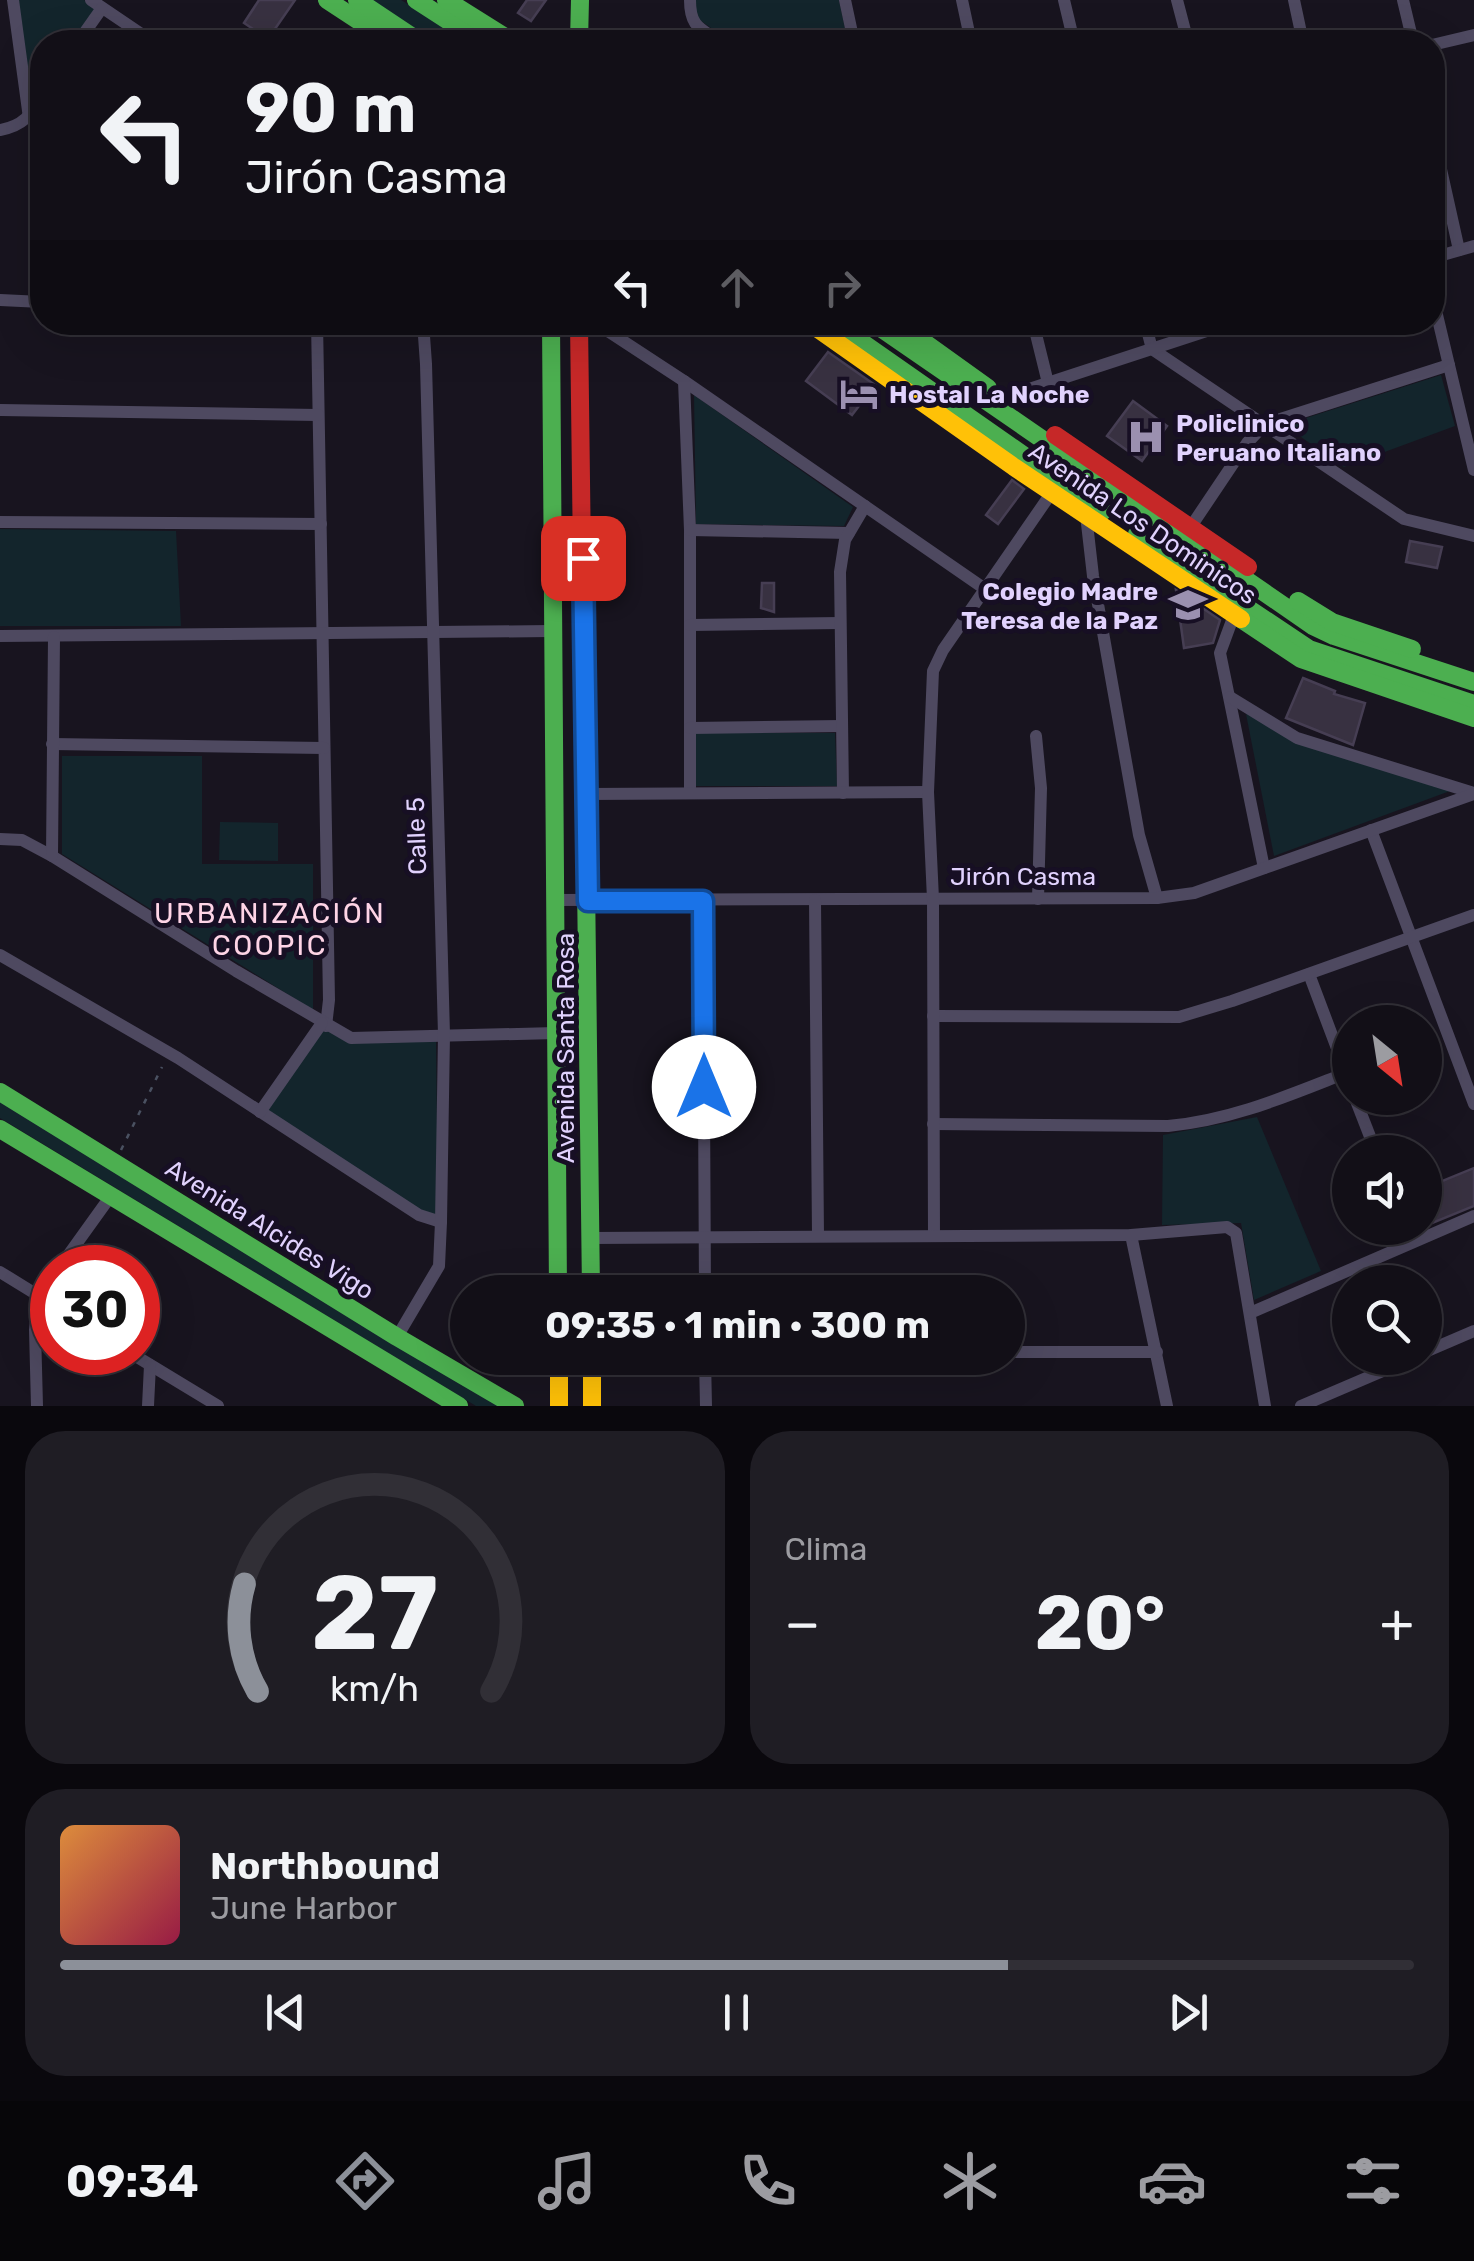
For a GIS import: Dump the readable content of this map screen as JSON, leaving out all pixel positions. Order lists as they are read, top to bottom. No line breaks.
{"streets":{"main road":["Avenida Los Dominicos","Avenida Santa Rosa","Avenida Alcides Vigo"],"street":["Calle 5","Jirón Casma"]},"crossings":[["Calle 5","Avenida Alcides Vigo"],["Jirón Casma","Avenida Santa Rosa"]],"districts":["URBANIZACIÓN COOPIC"],"places":{"hotel":["Hostal La Noche"],"hospital":["Policlinico Peruano Italiano"],"school or university":["Colegio Madre Teresa de la Paz"]},"north":"bottom right","page":{"turn":["90 m","Jirón Casma"],"limit":"30","trip":"09:35 · 1 min · 300 m","tile":"Clima","heat":["−","20°","+"],"song":["Northbound","June Harbor"],"tabs":"09:34","gauge":["27","km/h"]}}
